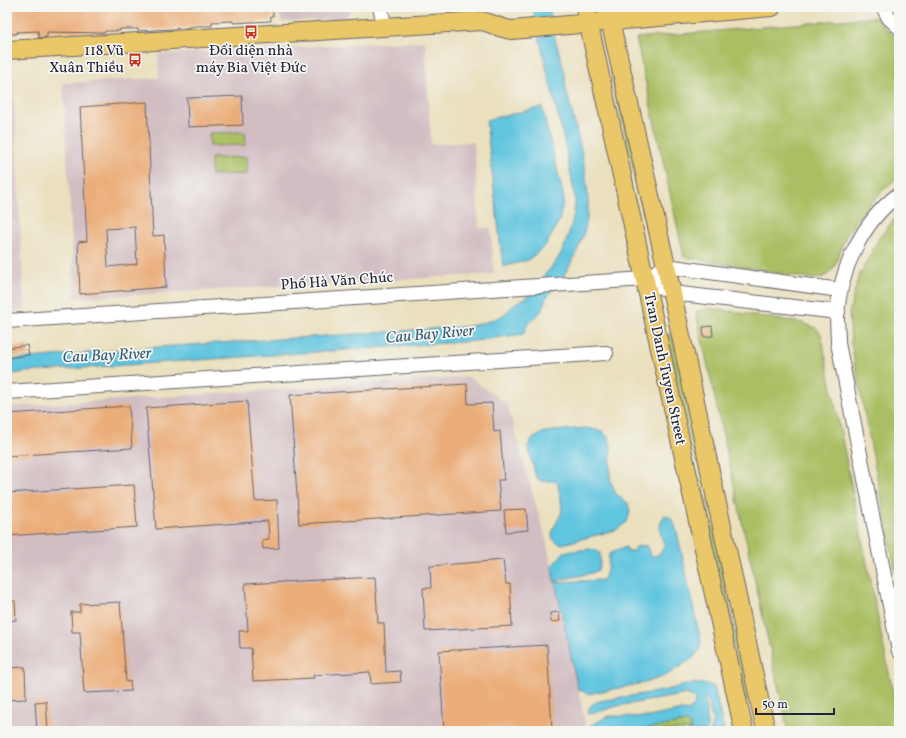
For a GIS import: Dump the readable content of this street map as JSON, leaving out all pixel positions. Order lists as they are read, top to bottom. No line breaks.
{"streets":{"main road":["Tran Danh Tuyen Street"],"street":["Phố Hà Văn Chúc"]},"crossings":[["Phố Hà Văn Chúc","Tran Danh Tuyen Street"]],"water":["Cau Bay River"],"places":{"bus stop":["Đối diện nhà máy Bia Việt Đức","118 Vũ Xuân Thiều"]},"scale_bar":"50 m"}
